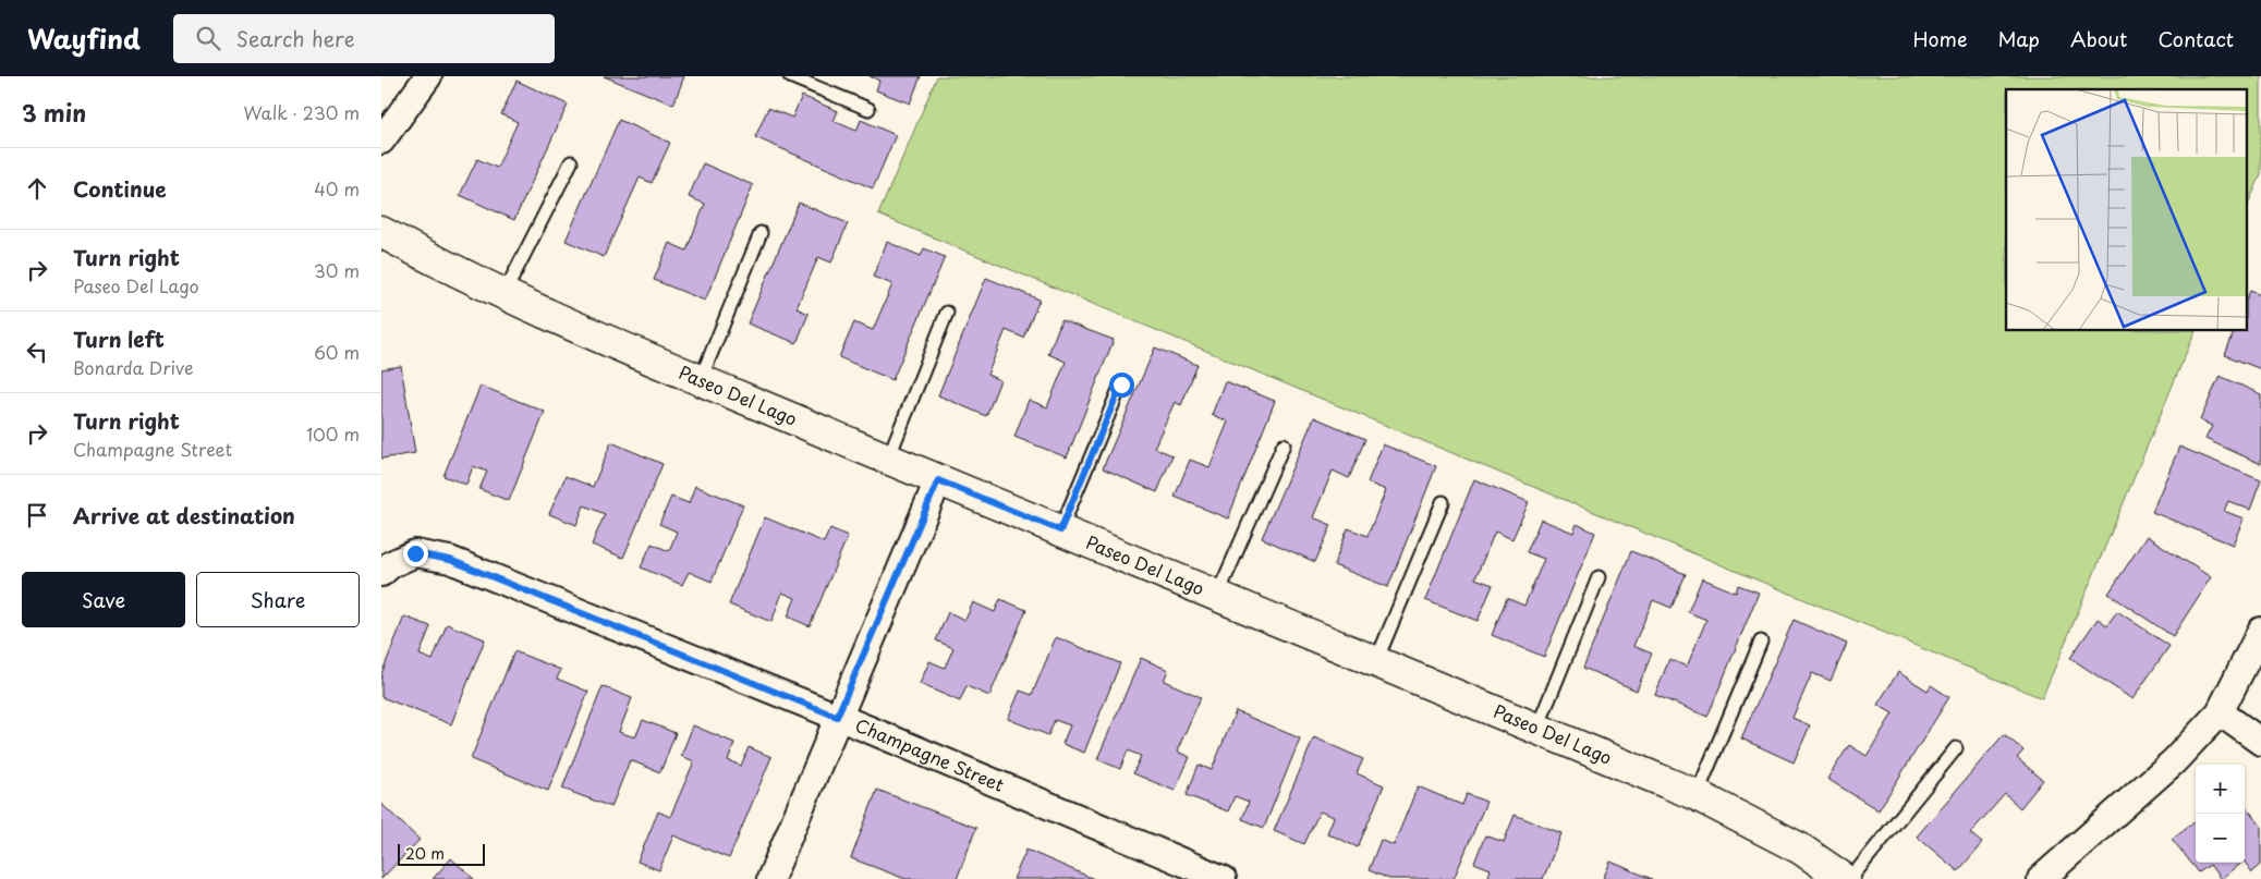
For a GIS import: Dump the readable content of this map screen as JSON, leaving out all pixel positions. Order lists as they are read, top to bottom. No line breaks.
{"streets":{"street":["Paseo Del Lago","Champagne Street"]},"scale_bar":"20 m","page":{"header":"Wayfind","search":"Search here","nav":["Home","Map","About","Contact"],"heading":["3 min","Walk · 230 m"],"list":[["Continue","40 m"],["Turn right","Paseo Del Lago","30 m"],["Turn left","Bonarda Drive","60 m"],["Turn right","Champagne Street","100 m"],"Arrive at destination"],"buttons":["Save","Share"],"map_buttons":["+","−"],"scale":"20 m"}}
